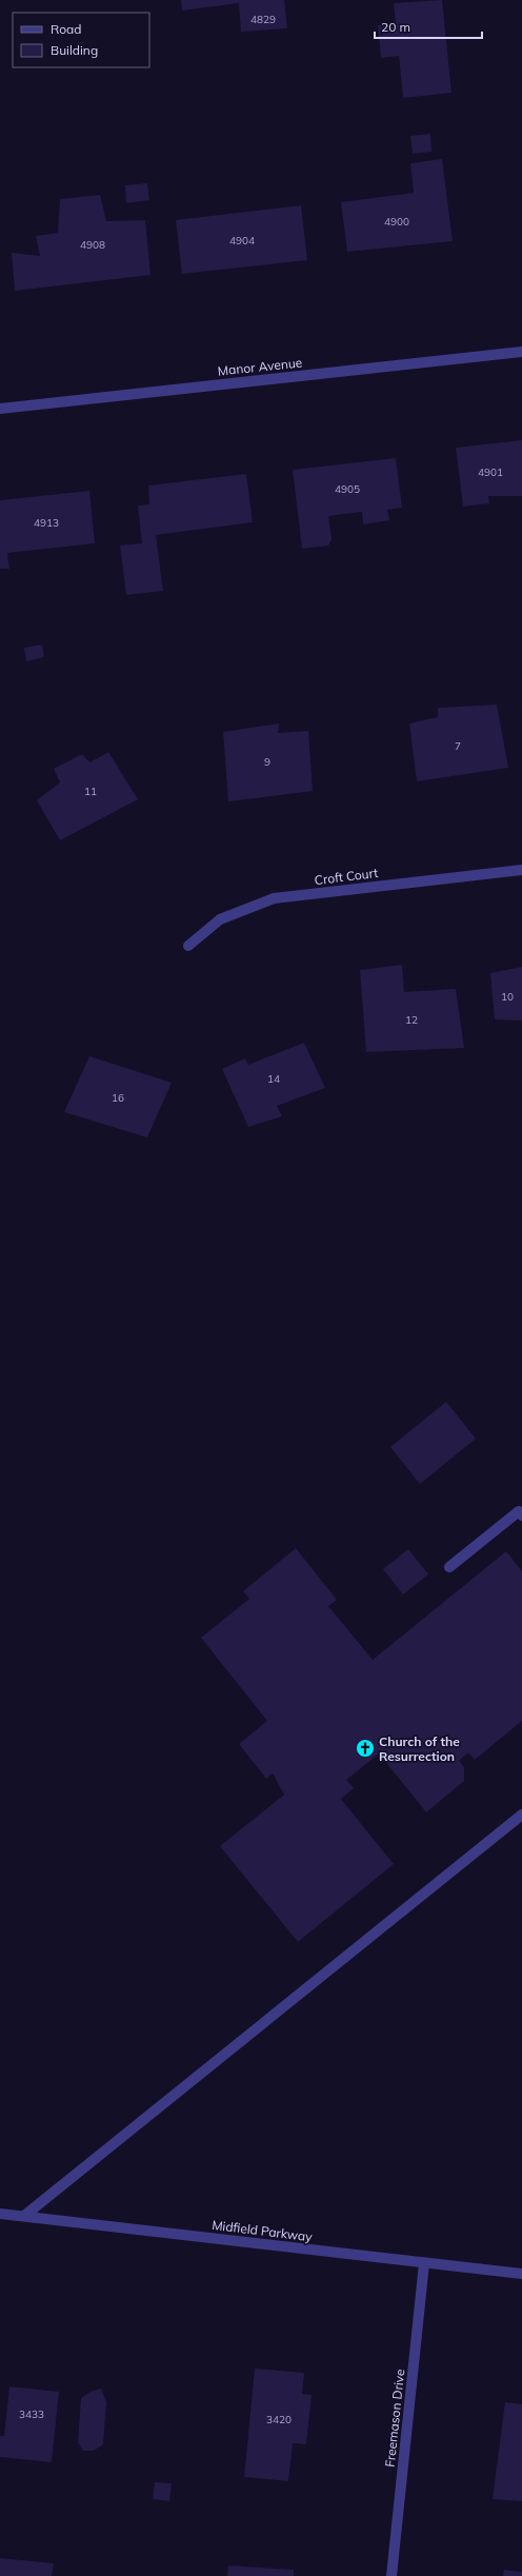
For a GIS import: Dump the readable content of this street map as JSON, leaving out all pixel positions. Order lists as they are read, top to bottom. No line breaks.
{"streets":{"street":["Manor Avenue","Croft Court","Midfield Parkway","Freemason Drive"]},"crossings":[["Midfield Parkway","Freemason Drive"]],"places":{"church":["Church of the Resurrection"]},"house_numbers":["4829","4900","4904","4908","4901","4905","4913","7","9","11","10","12","14","16","3433","3420"],"legend":["Road","Building"],"scale_bar":"20 m"}
